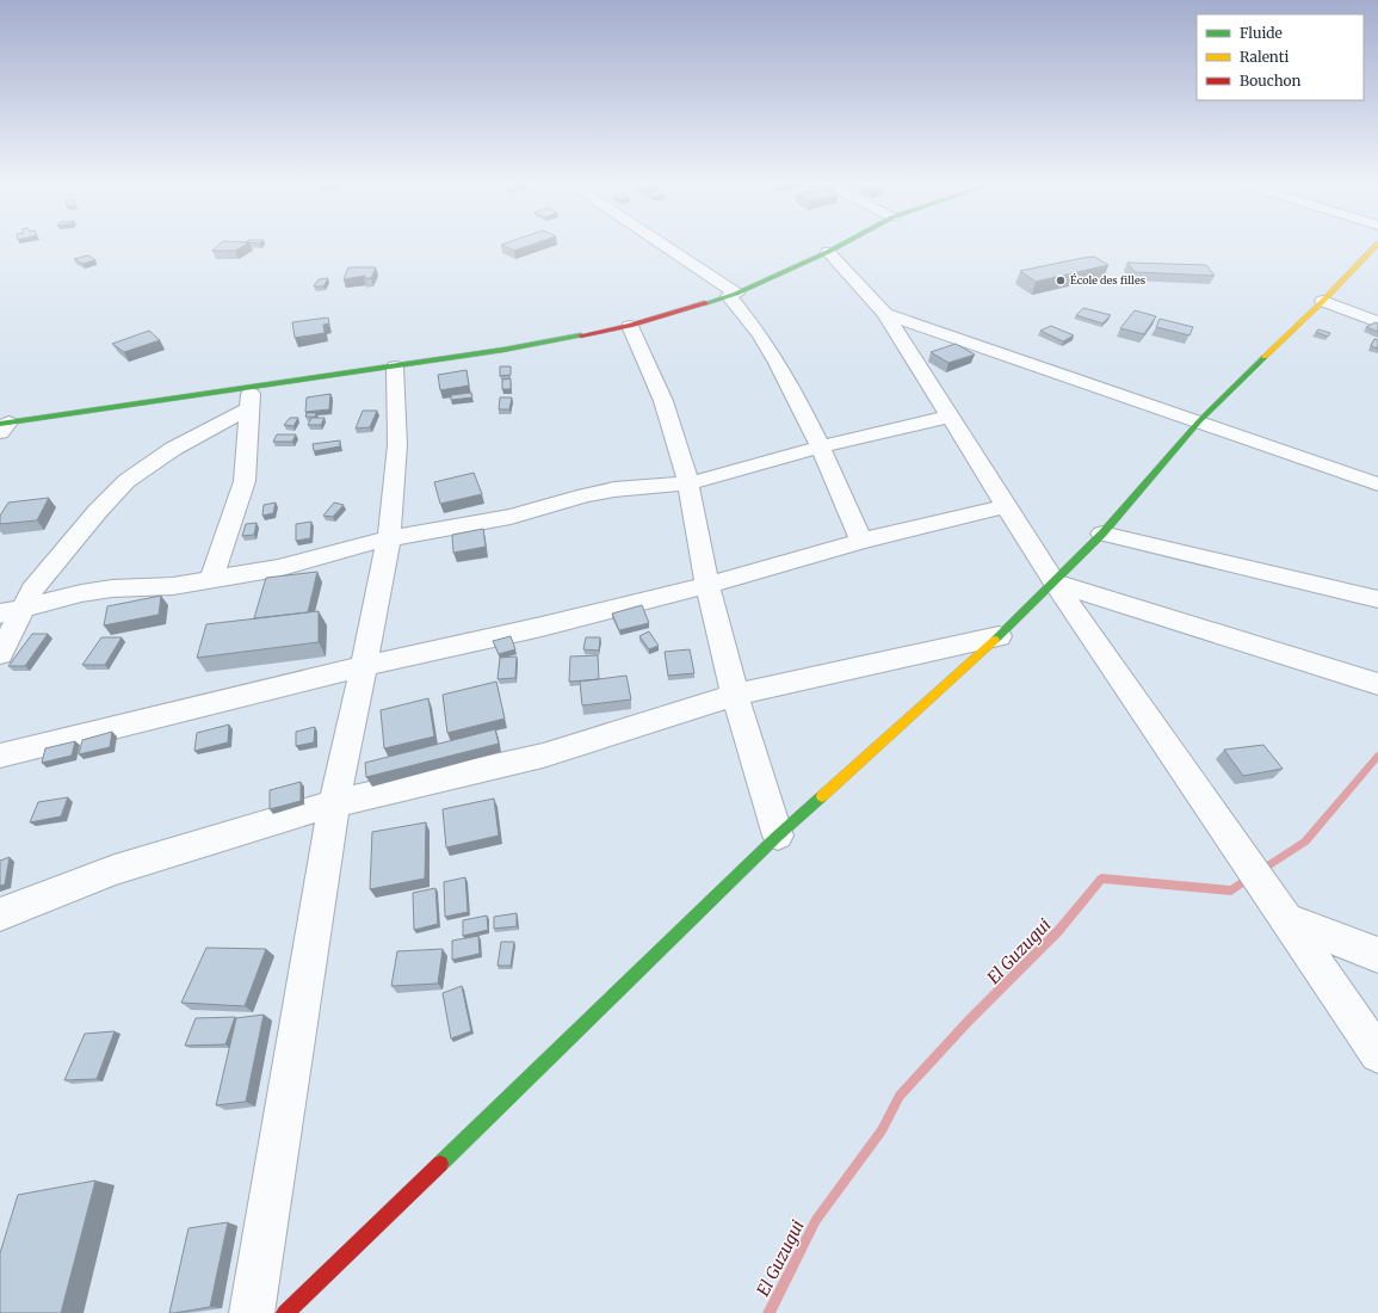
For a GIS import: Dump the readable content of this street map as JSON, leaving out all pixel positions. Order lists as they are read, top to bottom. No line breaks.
{"water":["El Guzugui"],"places":["École des filles"],"legend":["Fluide","Ralenti","Bouchon"]}
